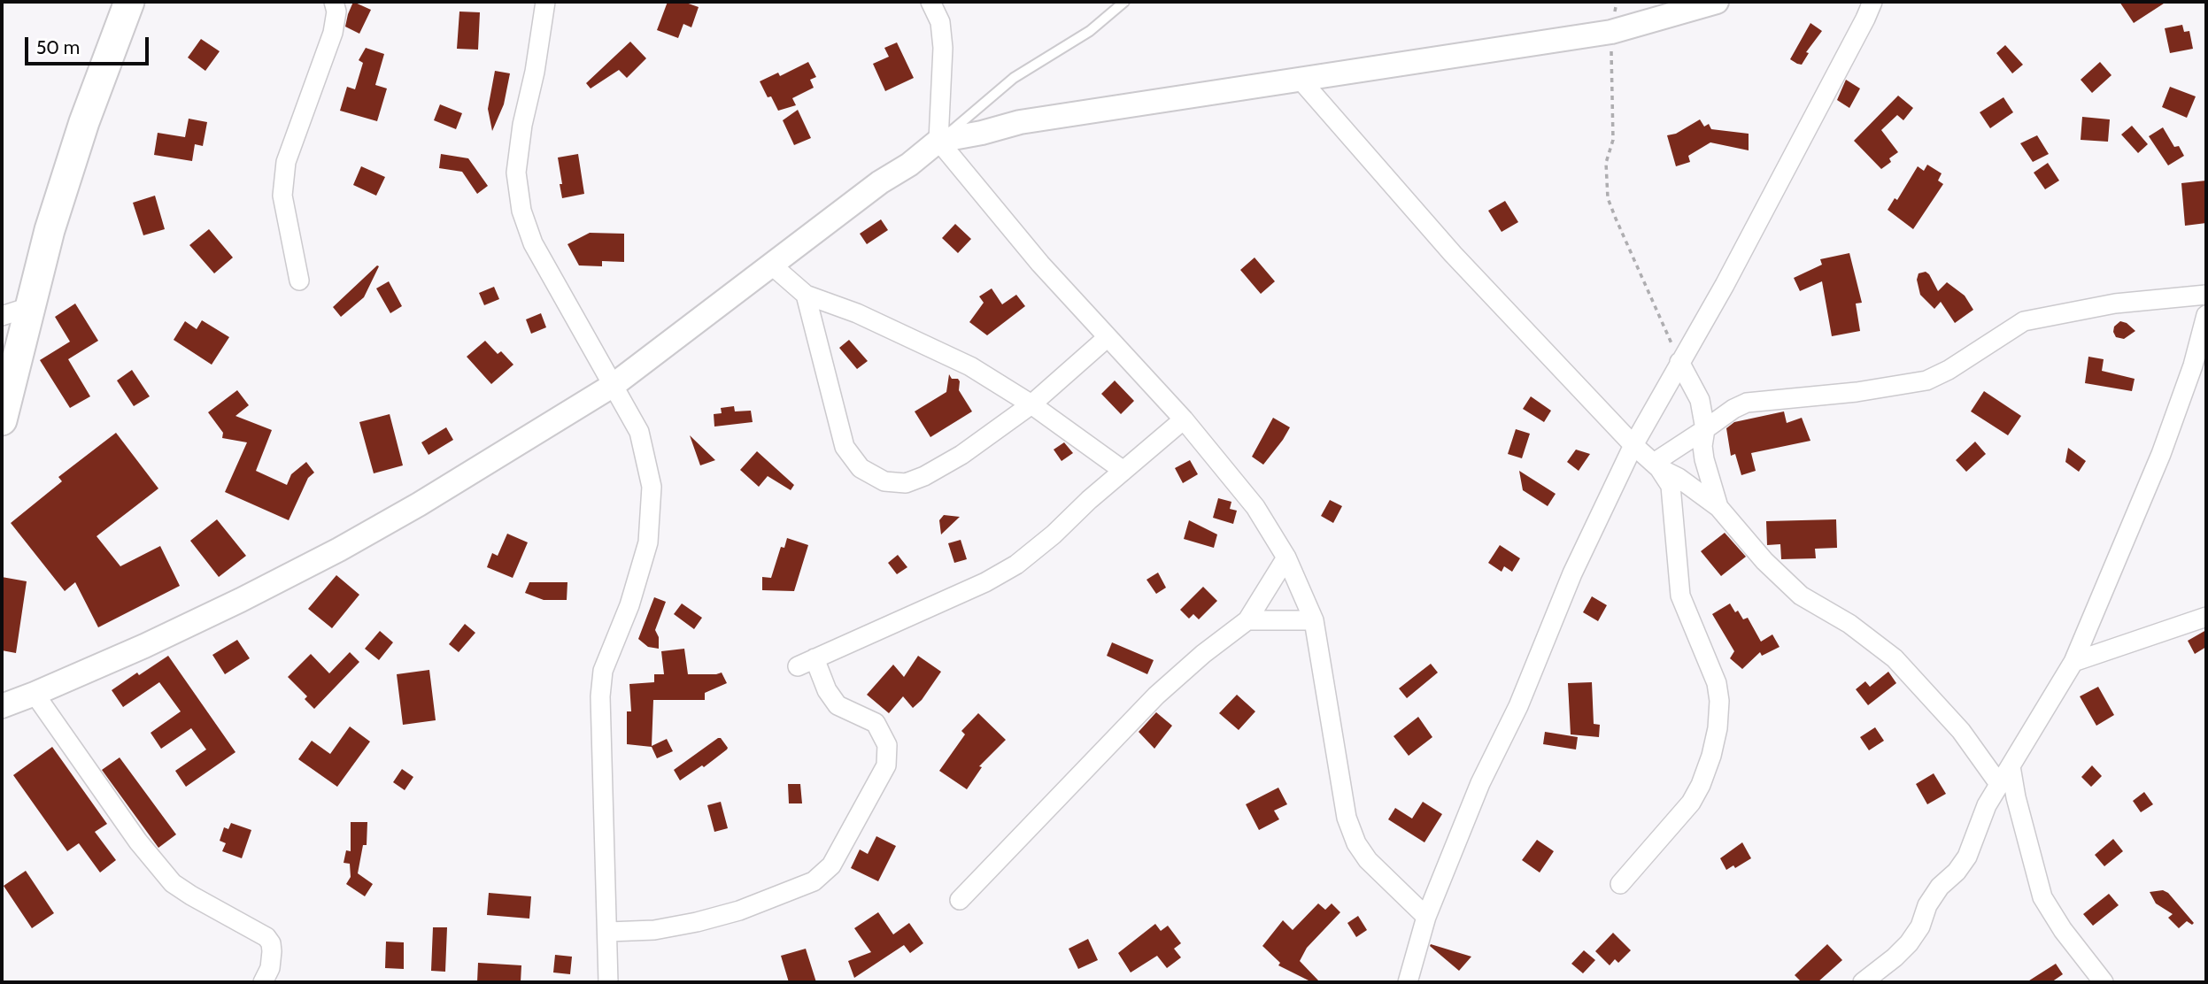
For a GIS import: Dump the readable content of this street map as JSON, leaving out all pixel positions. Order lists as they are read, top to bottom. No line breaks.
{"scale_bar":"50 m"}
